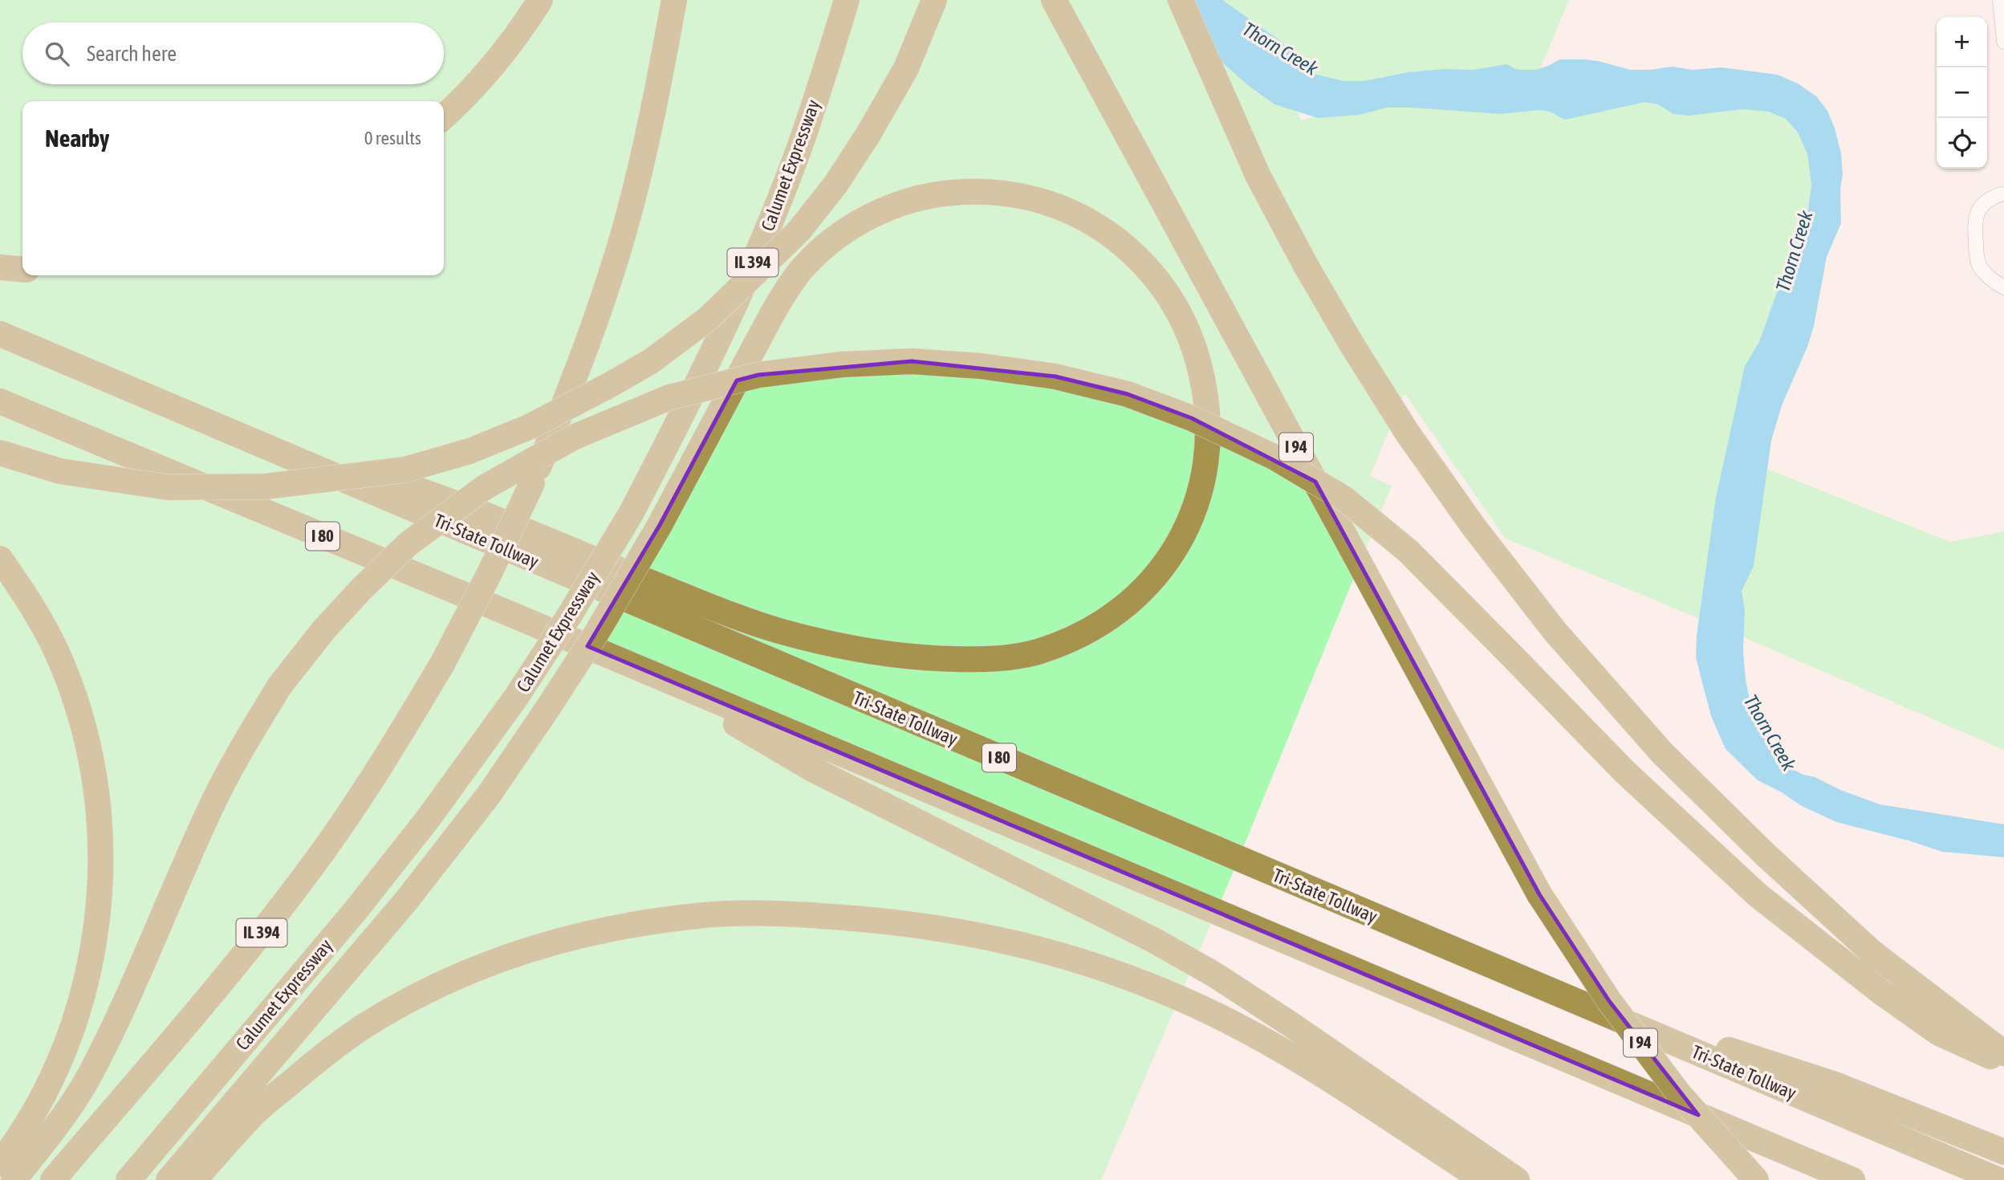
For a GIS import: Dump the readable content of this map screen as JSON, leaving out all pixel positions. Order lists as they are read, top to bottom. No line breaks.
{"streets":{"highway":["Calumet Expressway","IL 394","I 94","I 80","Tri-State Tollway"]},"water":["Thorn Creek"],"page":{"map_buttons":["+","−"],"search":"Search here","heading":["Nearby","0 results"]}}
